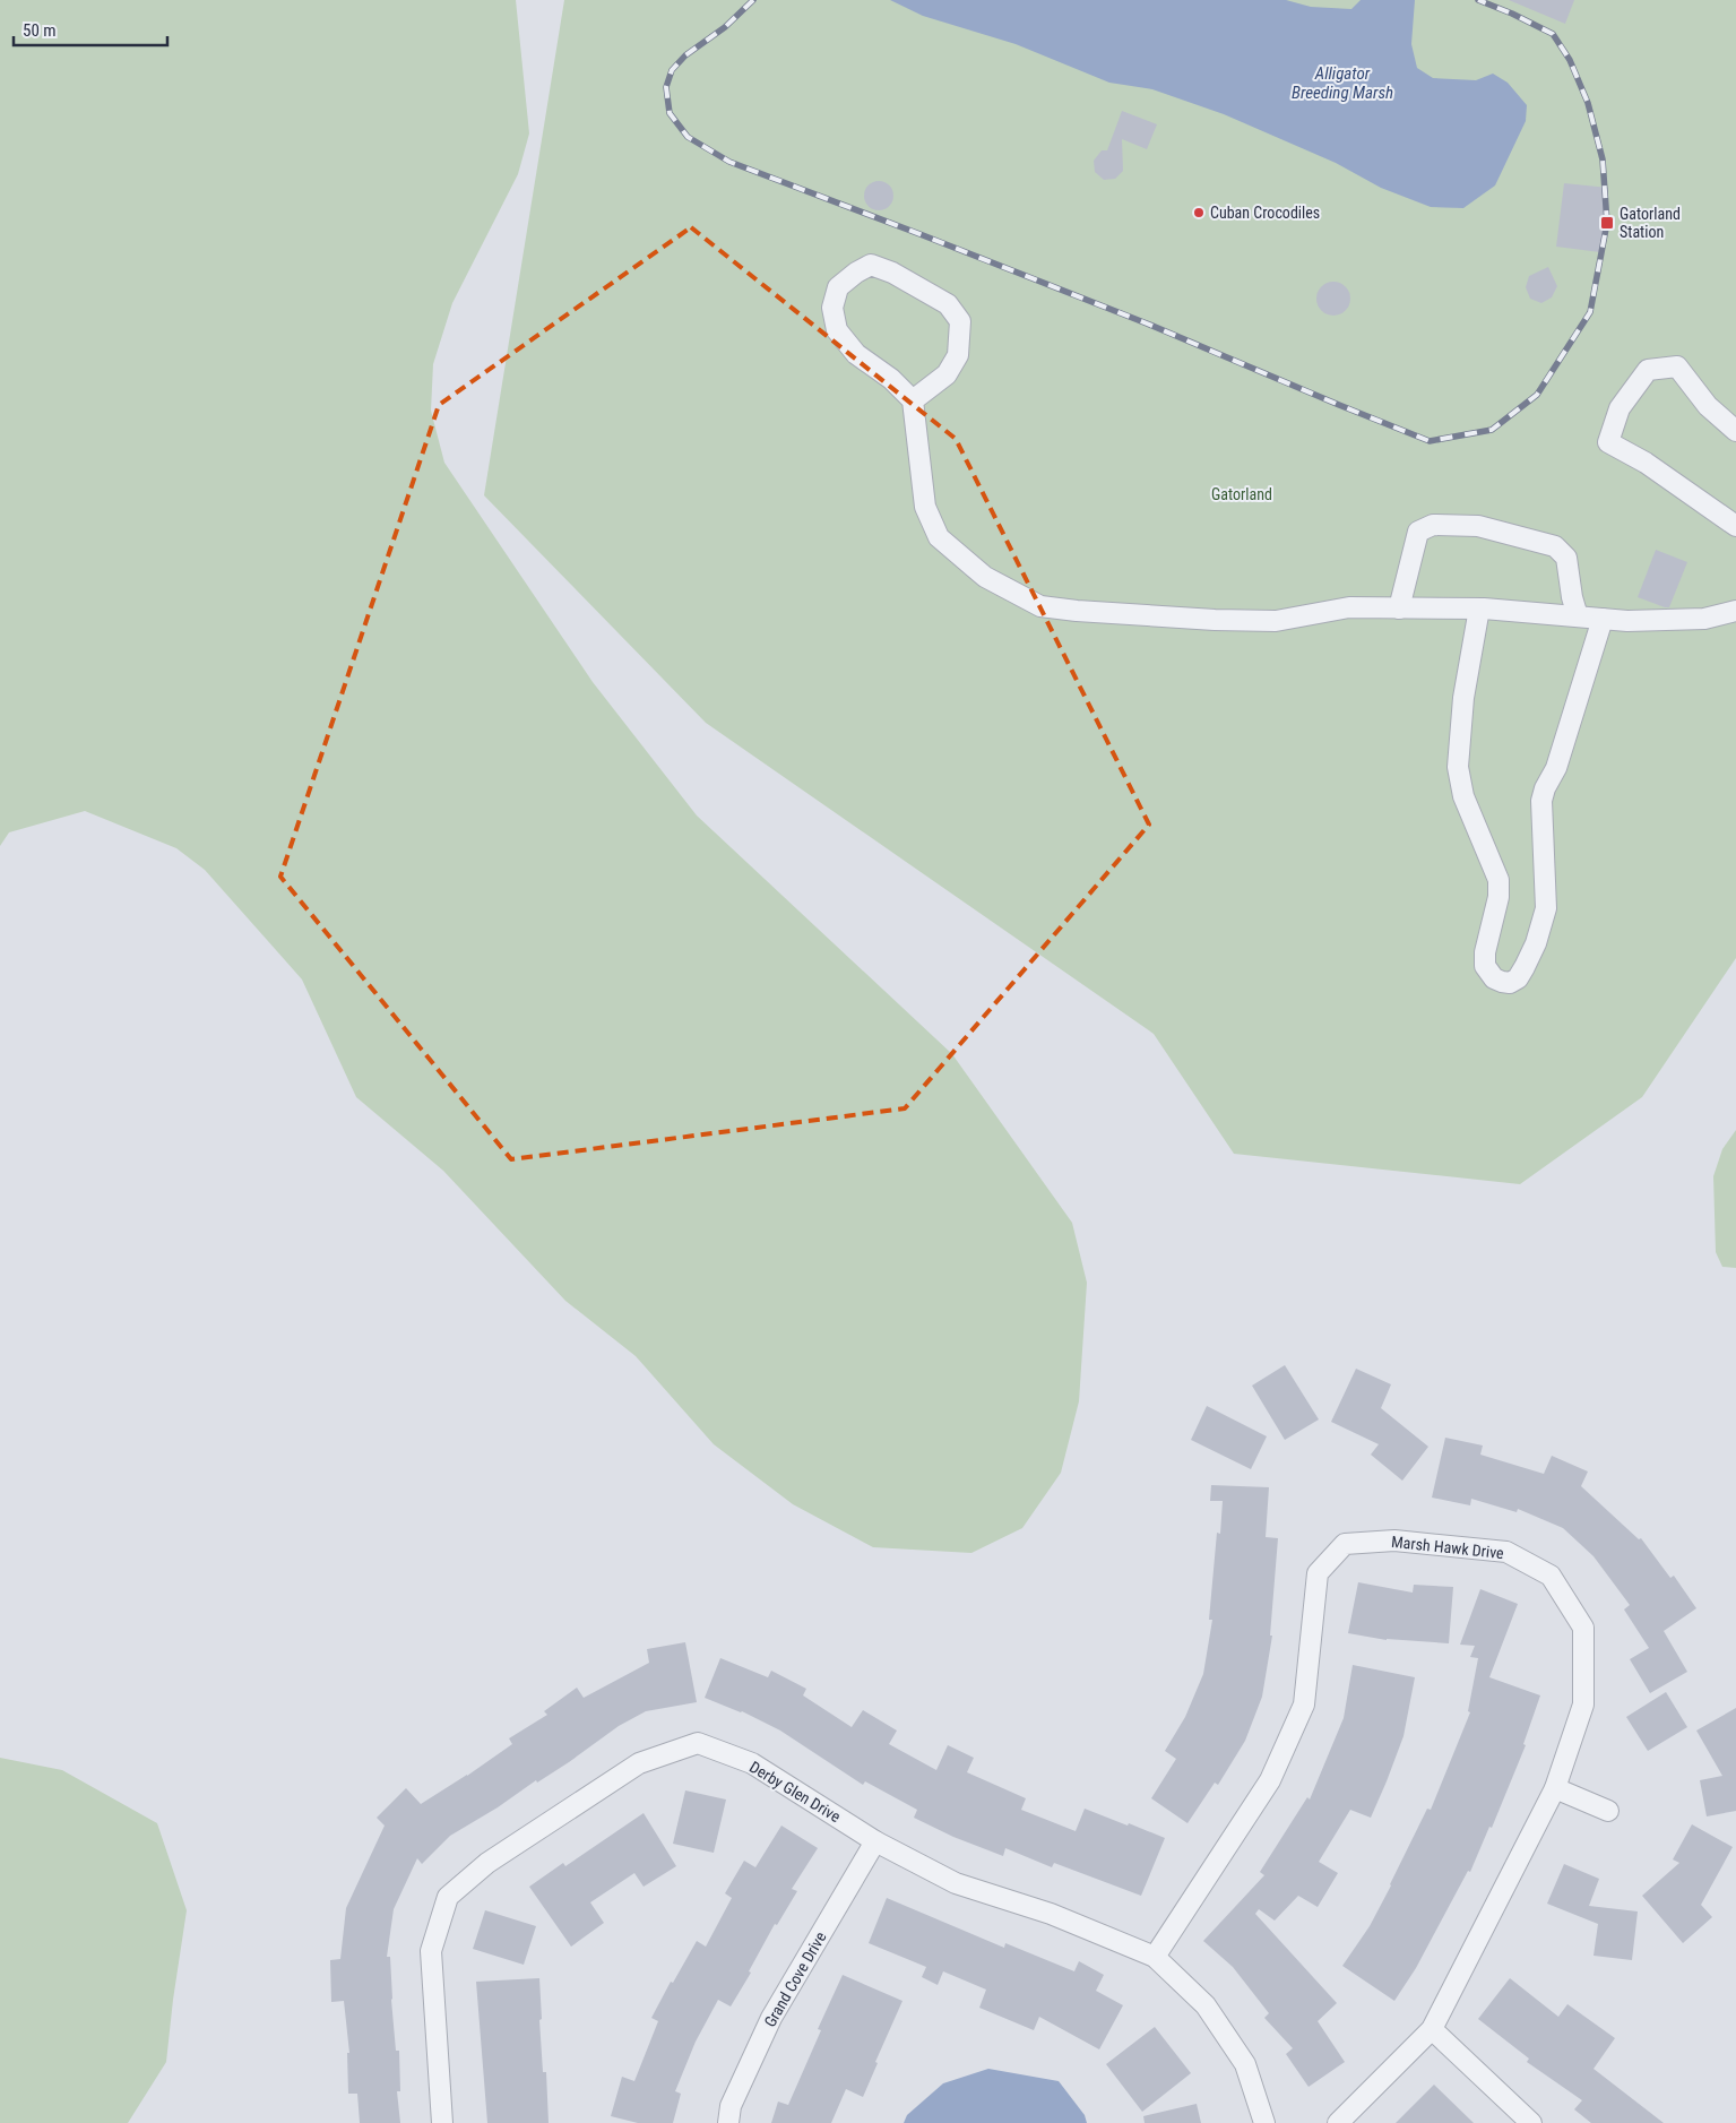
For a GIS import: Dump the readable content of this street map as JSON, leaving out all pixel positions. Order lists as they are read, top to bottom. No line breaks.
{"streets":{"street":["Marsh Hawk Drive","Derby Glen Drive","Grand Cove Drive"]},"crossings":[["Marsh Hawk Drive","Derby Glen Drive"],["Derby Glen Drive","Grand Cove Drive"]],"water":["Alligator Breeding Marsh"],"parks":["Gatorland"],"places":{"other":["Cuban Crocodiles"],"transit":["Gatorland Station"]},"scale_bar":"50 m"}
